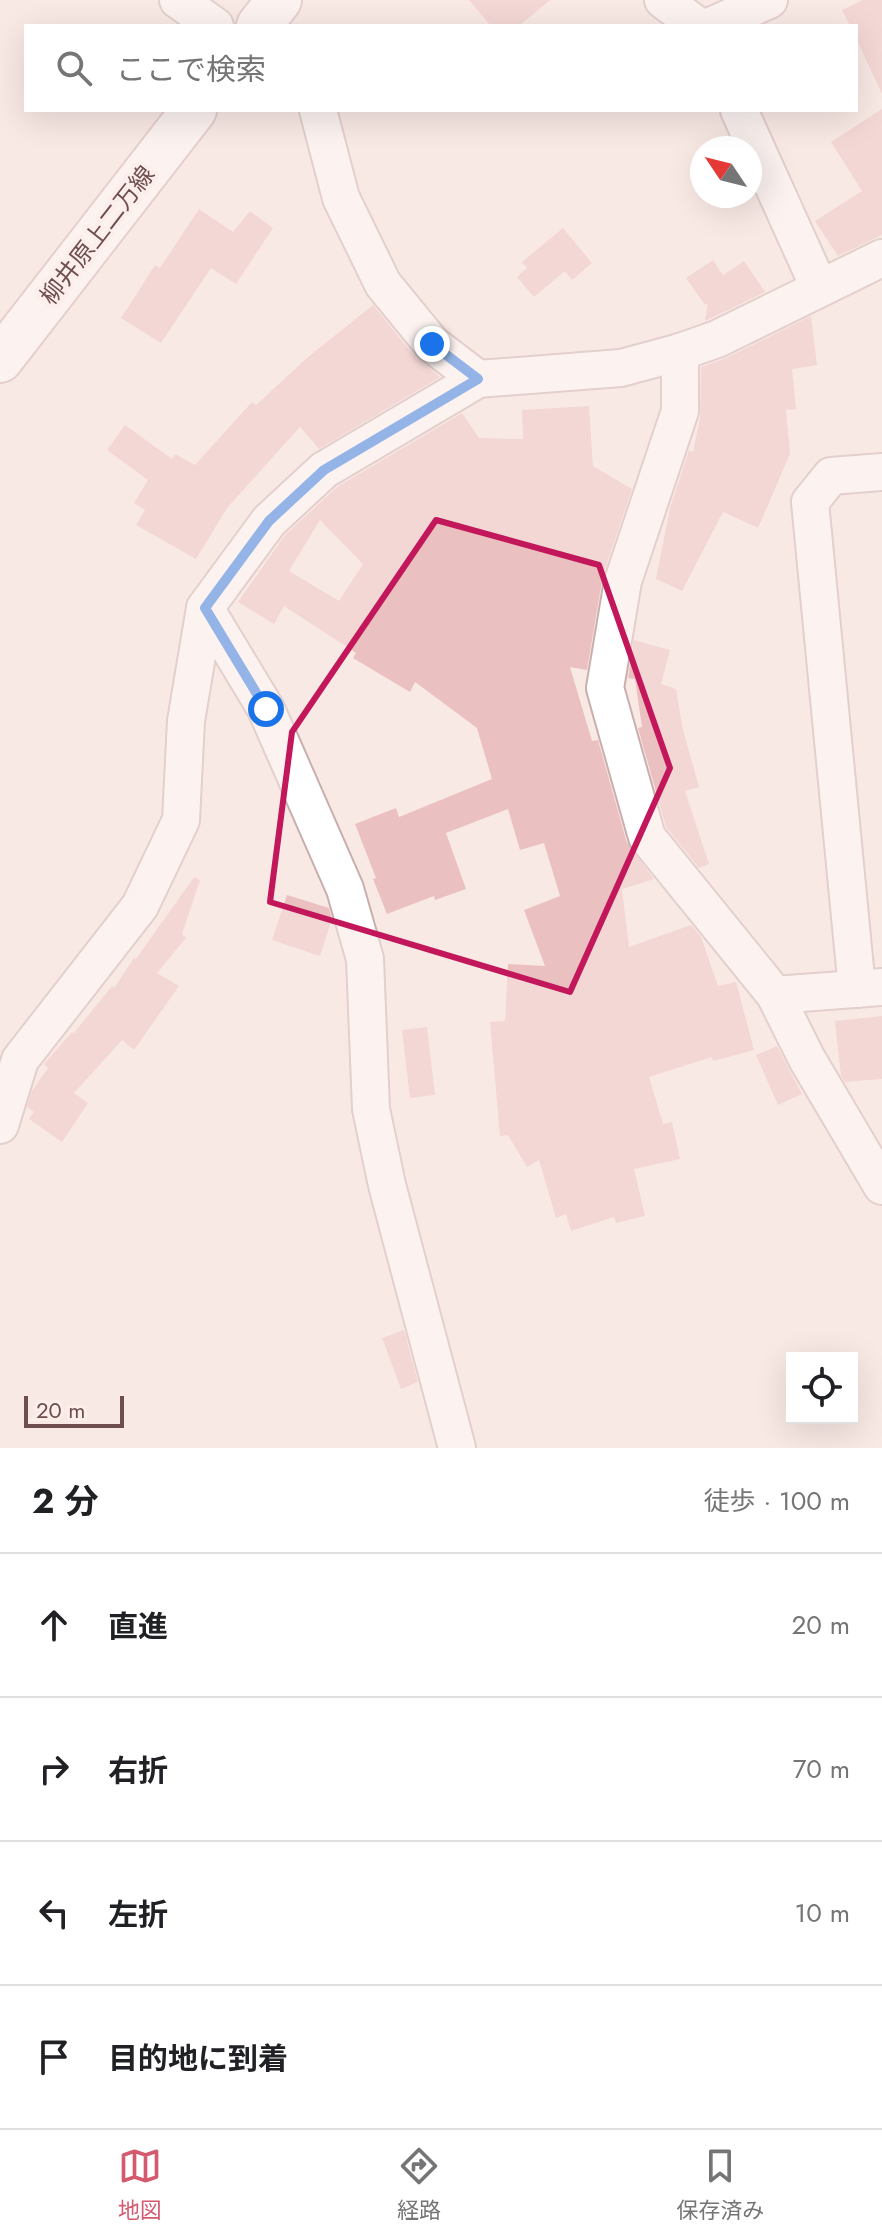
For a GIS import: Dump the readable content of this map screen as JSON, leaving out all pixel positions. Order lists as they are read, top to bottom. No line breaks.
{"streets":{"main road":["柳井原上二万線"]},"scale_bar":"20 m","north":"top left","page":{"search":"ここで検索","scale":"20 m","heading":["2 分","徒歩 · 100 m"],"list":[["直進","20 m"],["右折","70 m"],["左折","10 m"],"目的地に到着"],"nav":["地図","経路","保存済み"]}}
